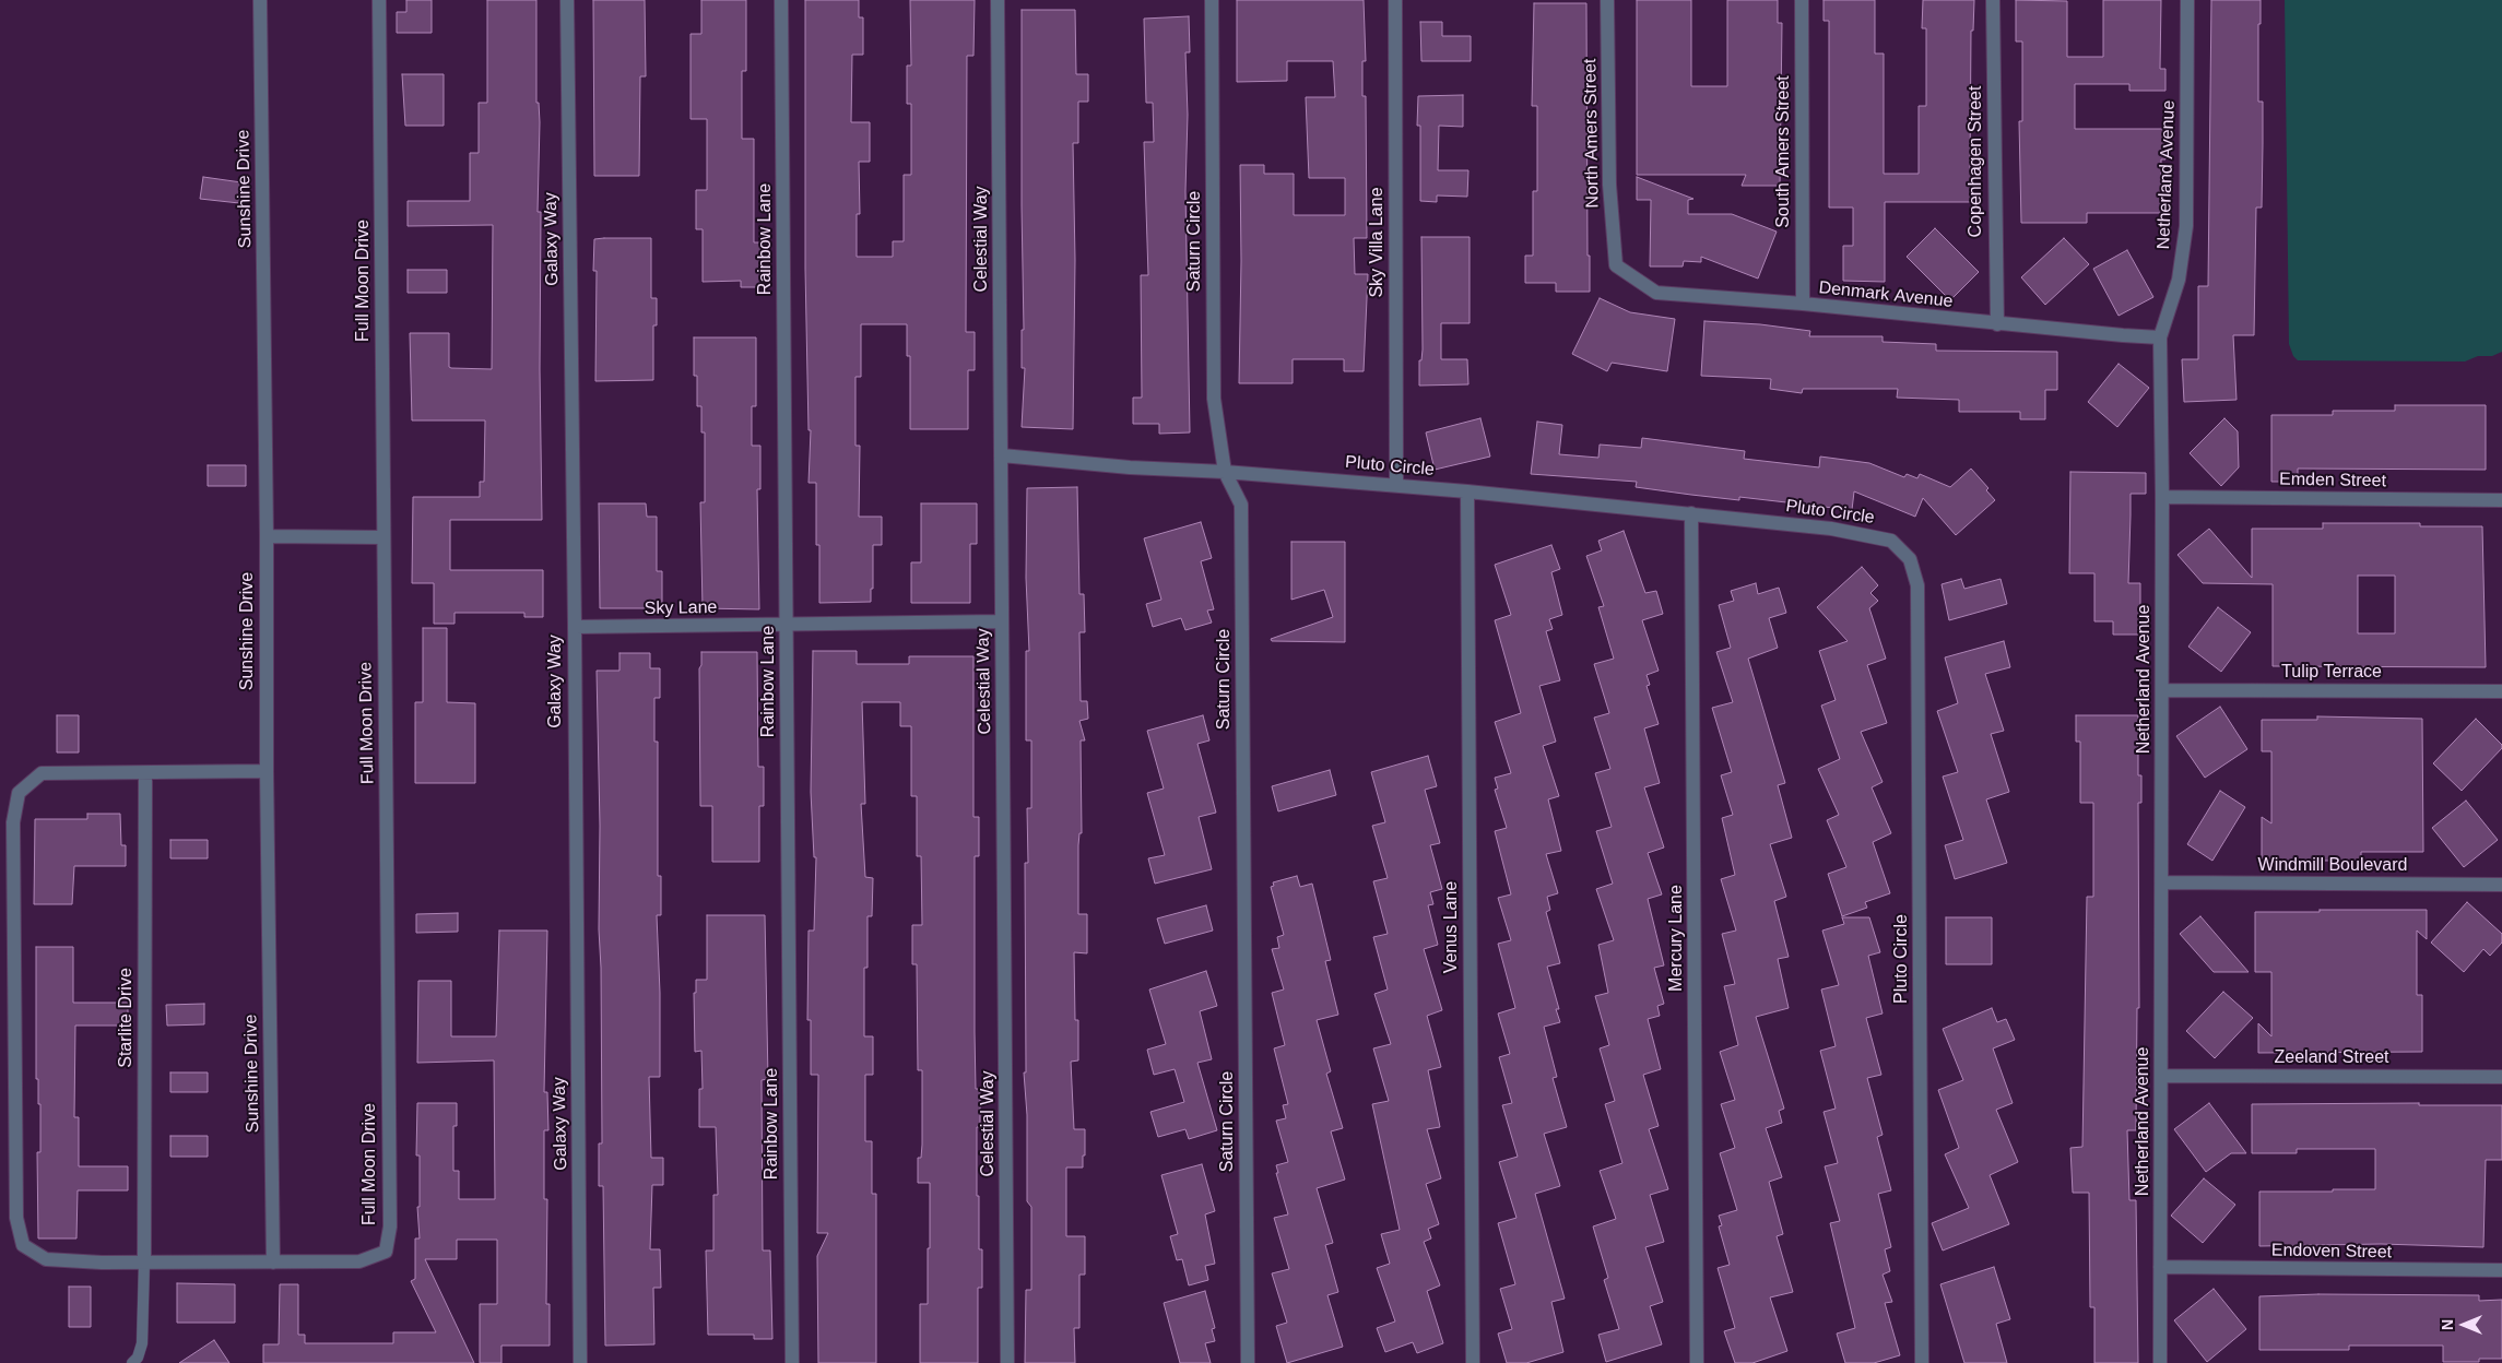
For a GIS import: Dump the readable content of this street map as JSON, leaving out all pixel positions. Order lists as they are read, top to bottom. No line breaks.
{"streets":{"street":["North Amers Street","South Amers Street","Copenhagen Street","Netherland Avenue","Sunshine Drive","Galaxy Way","Rainbow Lane","Celestial Way","Saturn Circle","Sky Villa Lane","Full Moon Drive","Denmark Avenue","Pluto Circle","Emden Street","Sky Lane","Tulip Terrace","Windmill Boulevard","Venus Lane","Mercury Lane","Starlite Drive","Zeeland Street","Endoven Street"]},"crossings":[["North Amers Street","Denmark Avenue"],["South Amers Street","Denmark Avenue"],["Copenhagen Street","Denmark Avenue"],["Netherland Avenue","Denmark Avenue"],["Netherland Avenue","Emden Street"],["Netherland Avenue","Tulip Terrace"],["Netherland Avenue","Windmill Boulevard"],["Netherland Avenue","Zeeland Street"],["Netherland Avenue","Endoven Street"],["Sunshine Drive","Full Moon Drive"],["Galaxy Way","Sky Lane"],["Rainbow Lane","Sky Lane"],["Celestial Way","Pluto Circle"],["Celestial Way","Sky Lane"],["Saturn Circle","Pluto Circle"],["Sky Villa Lane","Pluto Circle"],["Full Moon Drive","Starlite Drive"],["Pluto Circle","Venus Lane"],["Pluto Circle","Mercury Lane"]],"north":"left"}
